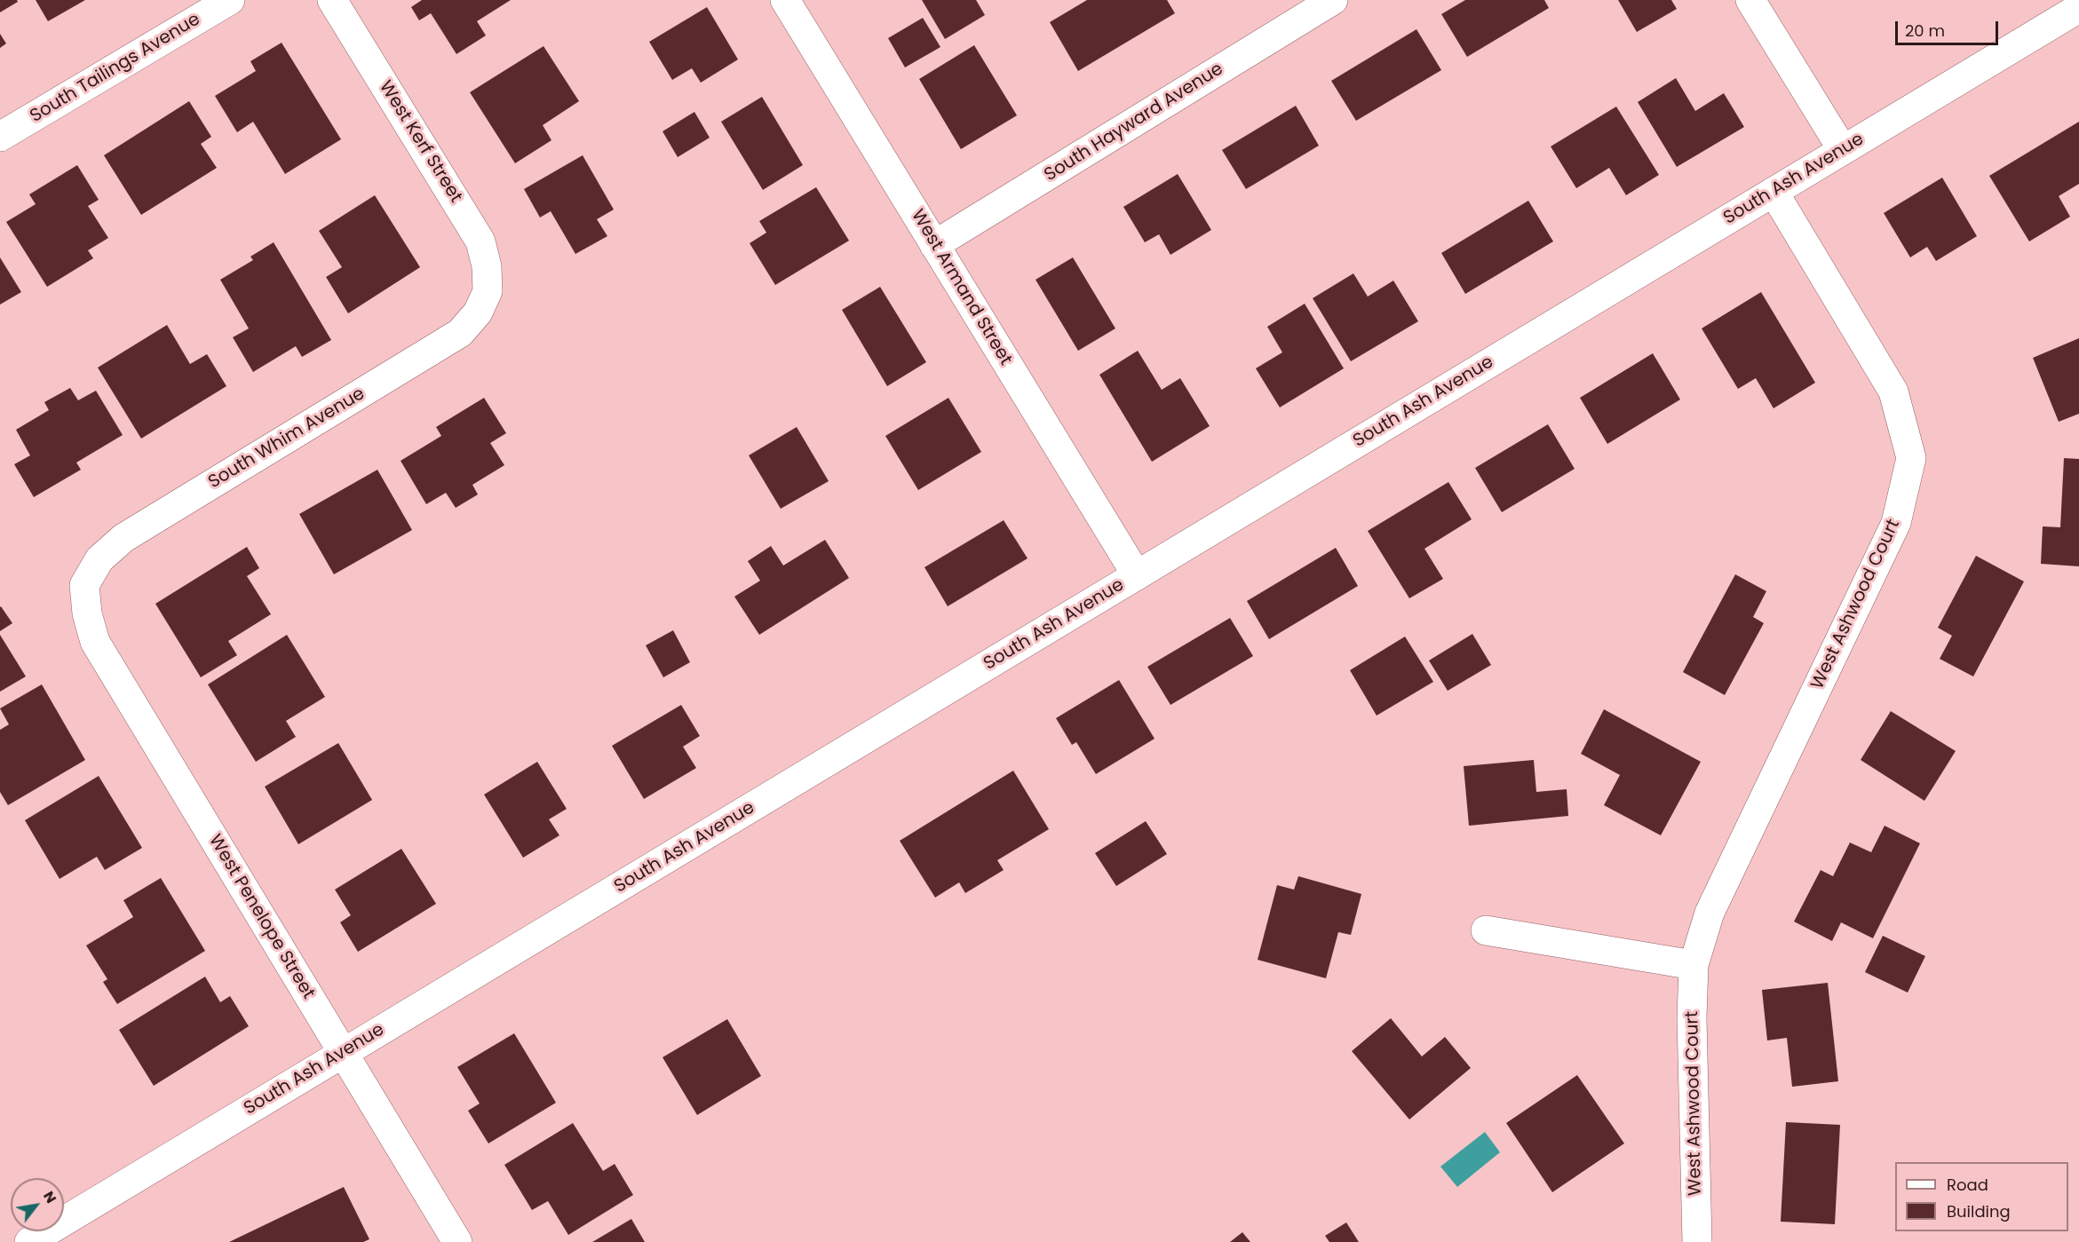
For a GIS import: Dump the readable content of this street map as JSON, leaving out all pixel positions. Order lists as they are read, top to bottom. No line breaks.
{"streets":{"street":["South Tailings Avenue","South Hayward Avenue","West Kerf Street","South Ash Avenue","West Armand Street","South Whim Avenue","West Ashwood Court","West Penelope Street"]},"crossings":[["South Hayward Avenue","West Armand Street"],["West Kerf Street","South Whim Avenue"],["South Ash Avenue","West Armand Street"],["South Ash Avenue","West Ashwood Court"],["South Ash Avenue","West Penelope Street"],["South Whim Avenue","West Penelope Street"]],"legend":["Road","Building"],"scale_bar":"20 m","north":"top right"}
